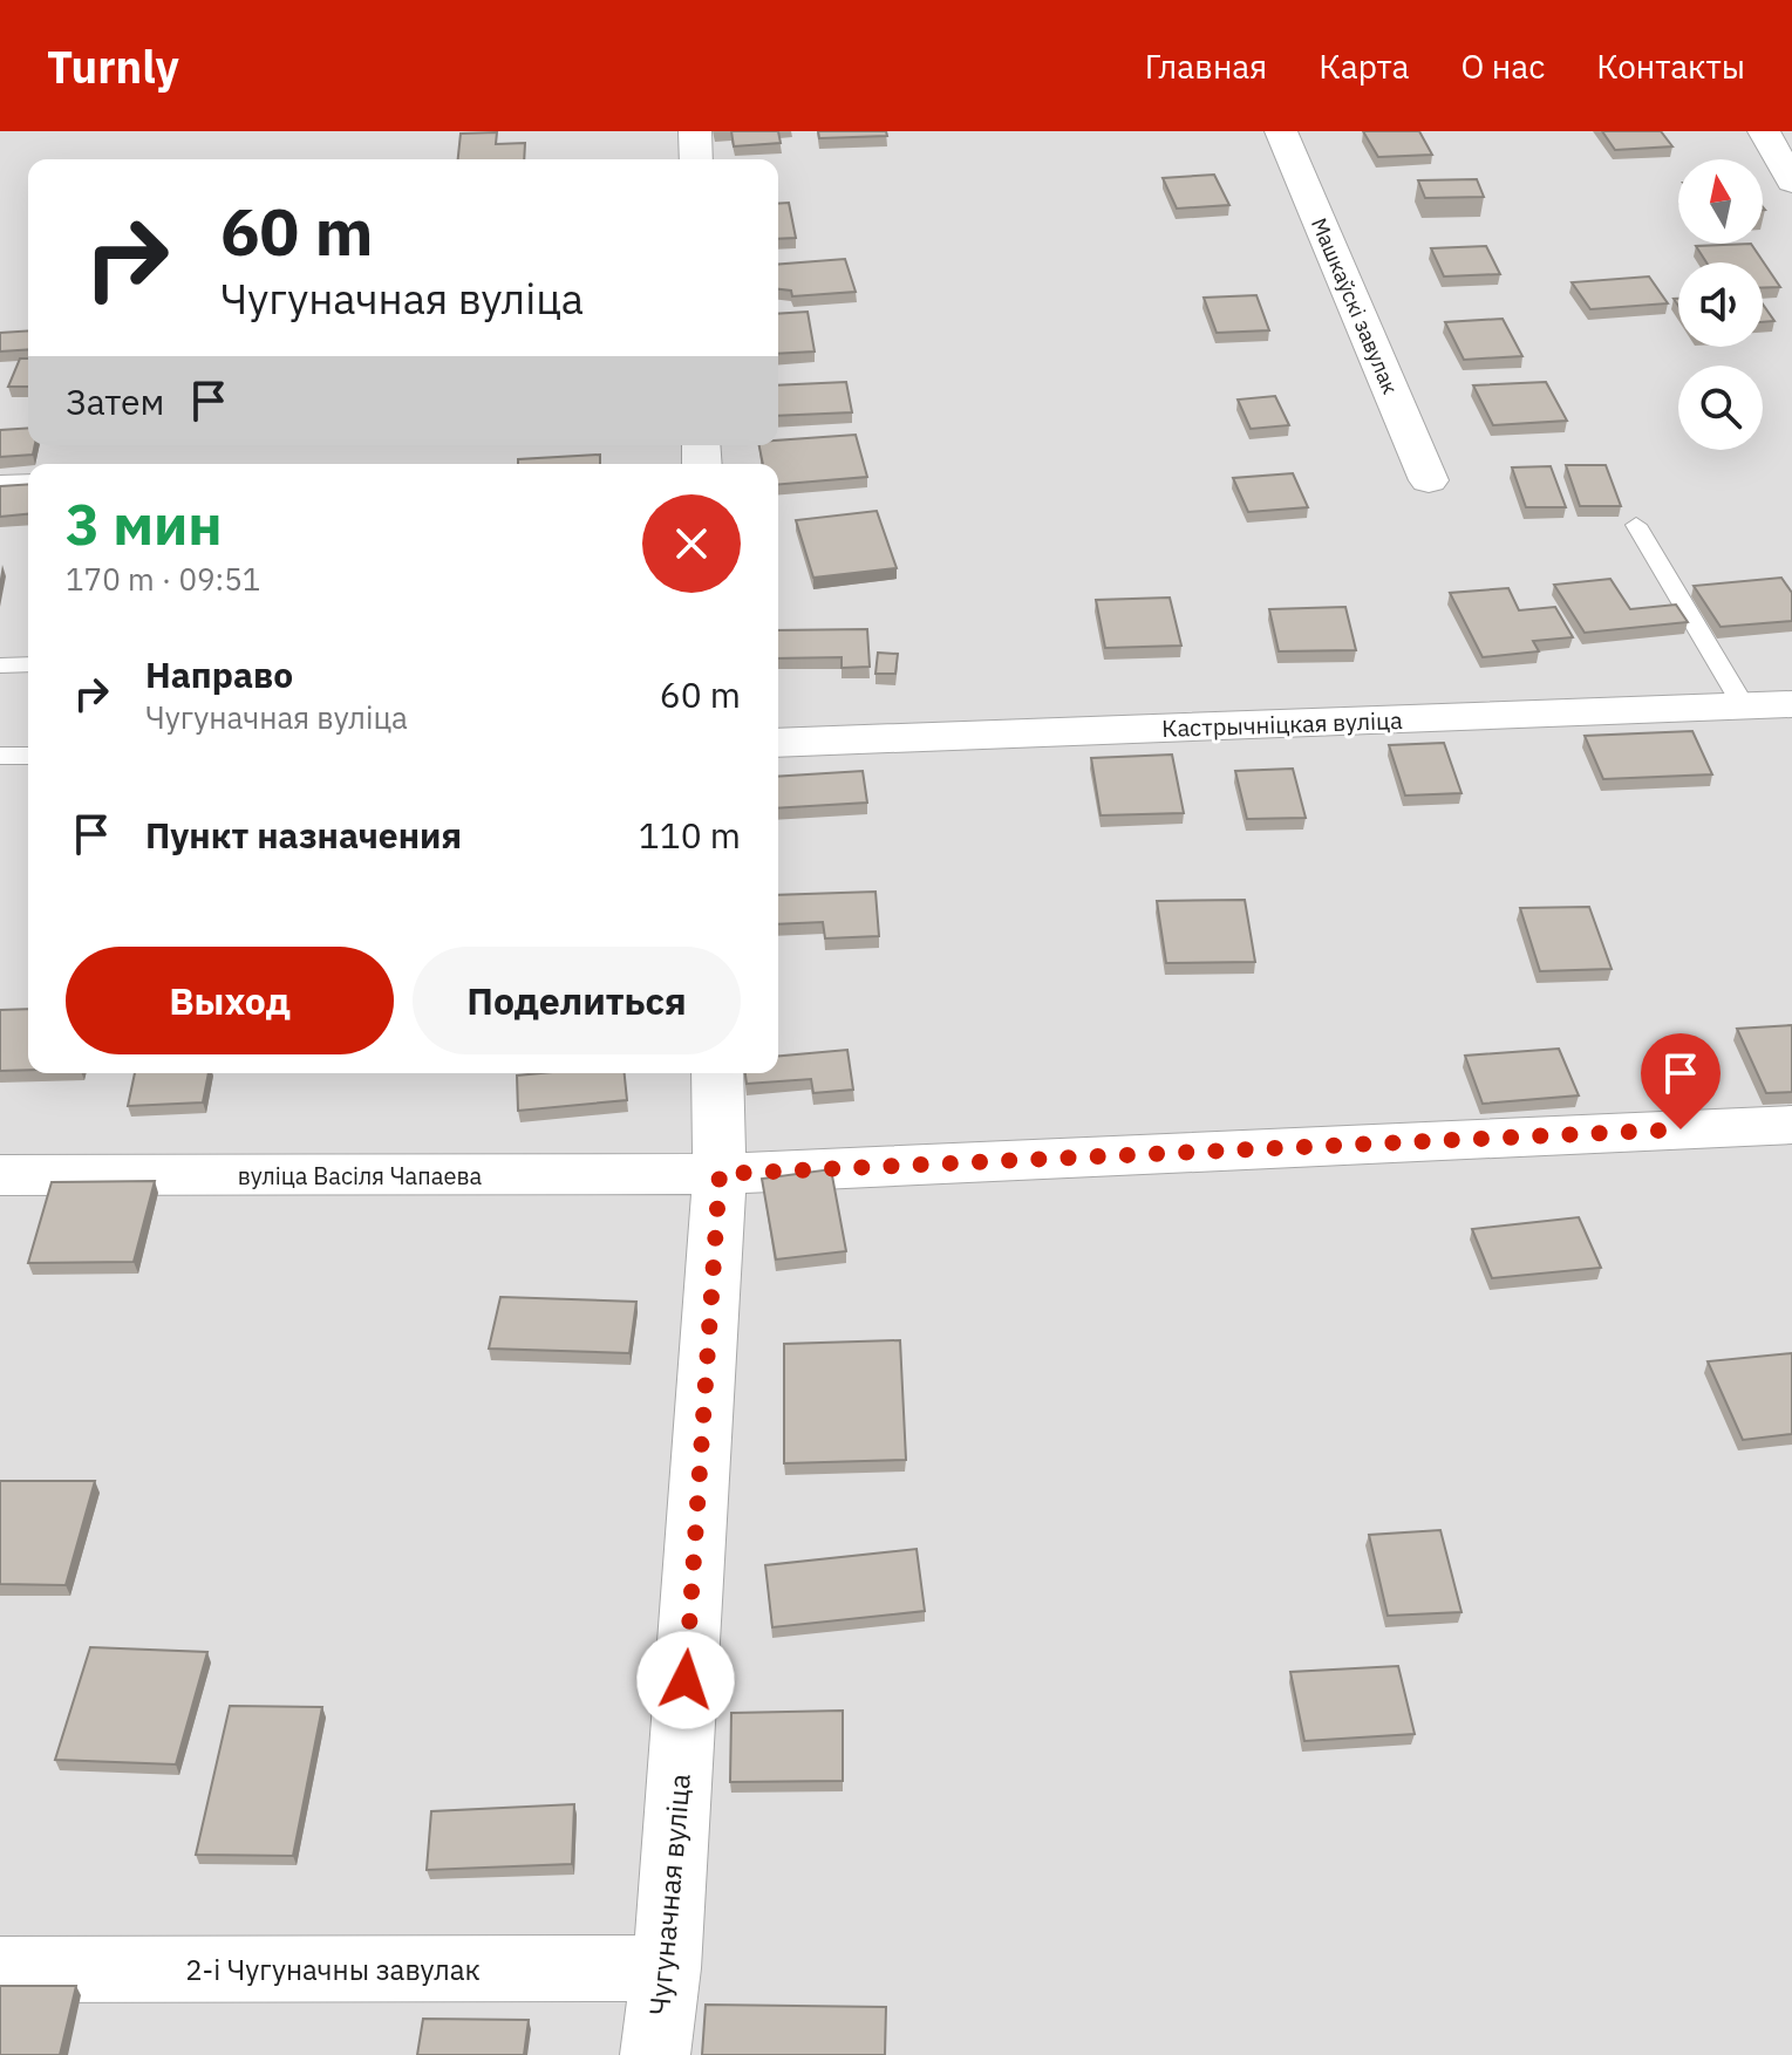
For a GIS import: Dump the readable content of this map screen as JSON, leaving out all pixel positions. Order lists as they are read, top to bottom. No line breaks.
{"streets":{"street":["Машкаўскі завулак","Кастрычніцкая вуліца","вуліца Васіля Чапаева","Чугуначная вуліца","2-і Чугуначны завулак"]},"crossings":[["вуліца Васіля Чапаева","Чугуначная вуліца"],["Чугуначная вуліца","2-і Чугуначны завулак"]],"north":"top","page":{"header":"Turnly","nav":["Главная","Карта","О нас","Контакты"],"turn":["60 m","Чугуначная вуліца"],"then":"Затем","heading":["3 мин","170 m · 09:51"],"list":[{"name":"Направо","note":"Чугуначная вуліца","value":"60 m"},{"name":"Пункт назначения","value":"110 m"}],"buttons":["Выход","Поделиться"]}}
